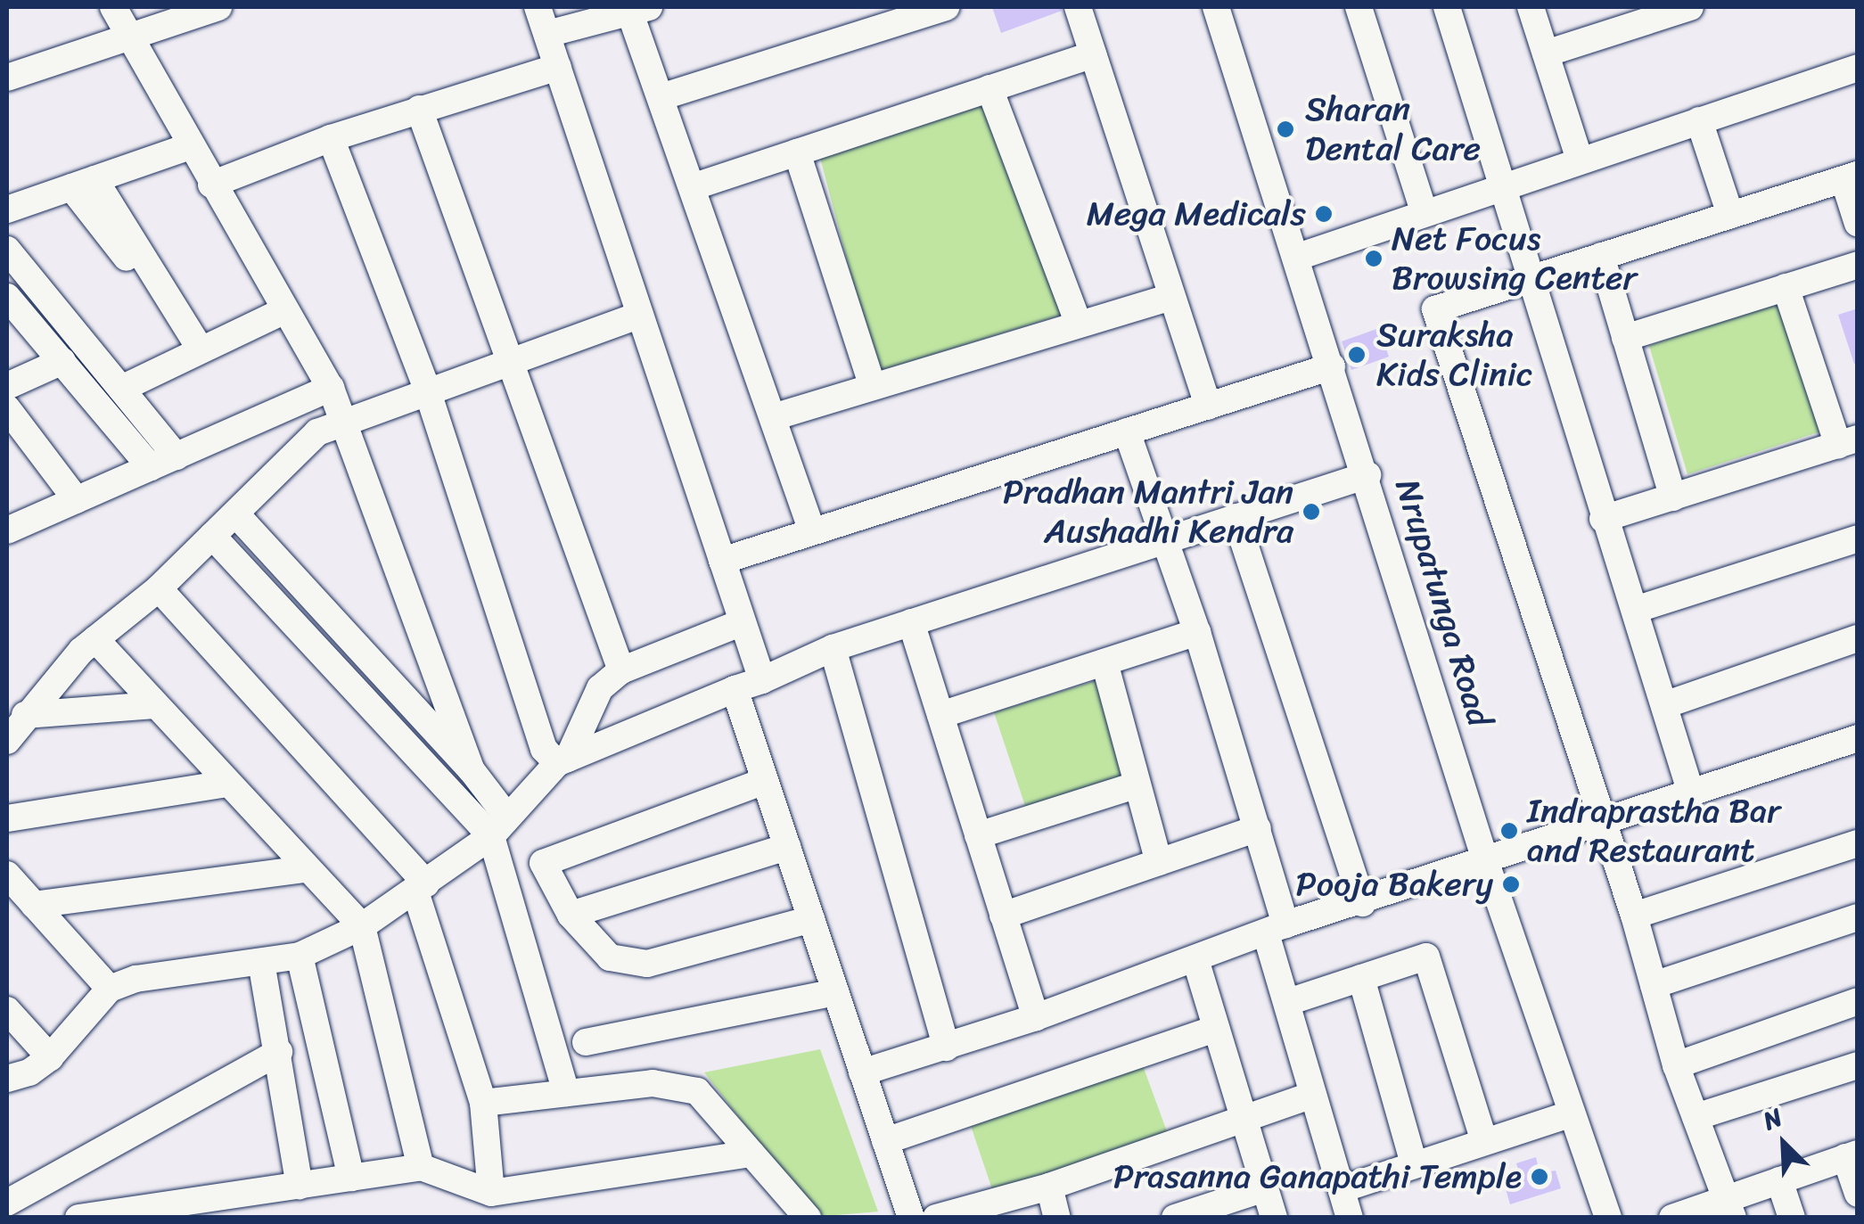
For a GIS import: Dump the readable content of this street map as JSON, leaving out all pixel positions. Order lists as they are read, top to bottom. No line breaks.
{"streets":{"street":["Nrupatunga Road"]},"places":["Sharan Dental Care","Mega Medicals","Net Focus Browsing Center","Suraksha Kids Clinic","Pradhan Mantri Jan Aushadhi Kendra","Indraprastha Bar and Restaurant","Pooja Bakery","Prasanna Ganapathi Temple"],"north":"top left"}
